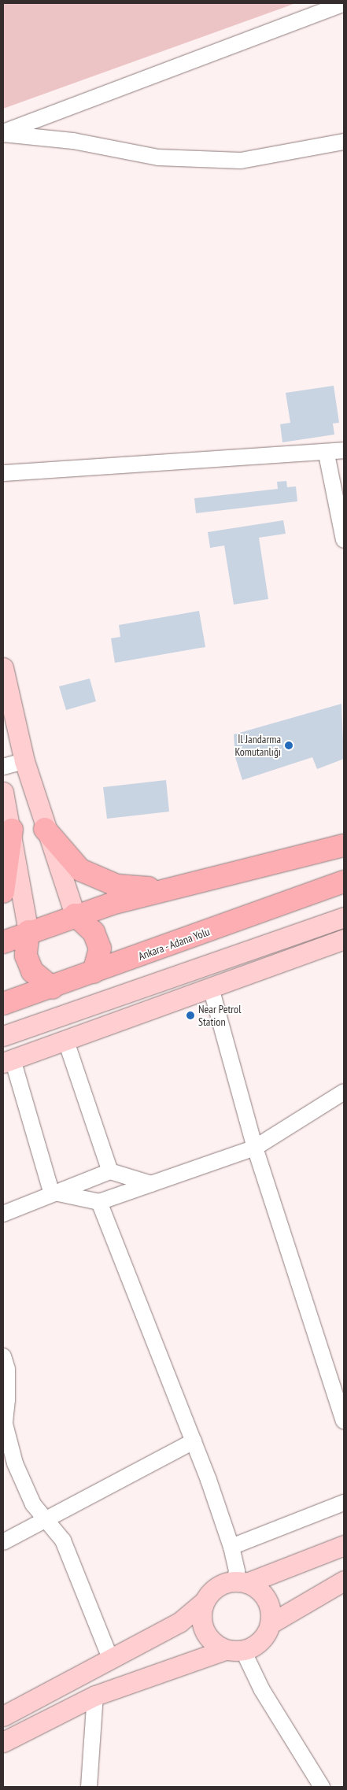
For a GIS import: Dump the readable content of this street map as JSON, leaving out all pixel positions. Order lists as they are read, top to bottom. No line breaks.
{"streets":{"highway":["Ankara - Adana Yolu"]},"places":["İl Jandarma Komutanlığı","Near Petrol Station"]}
